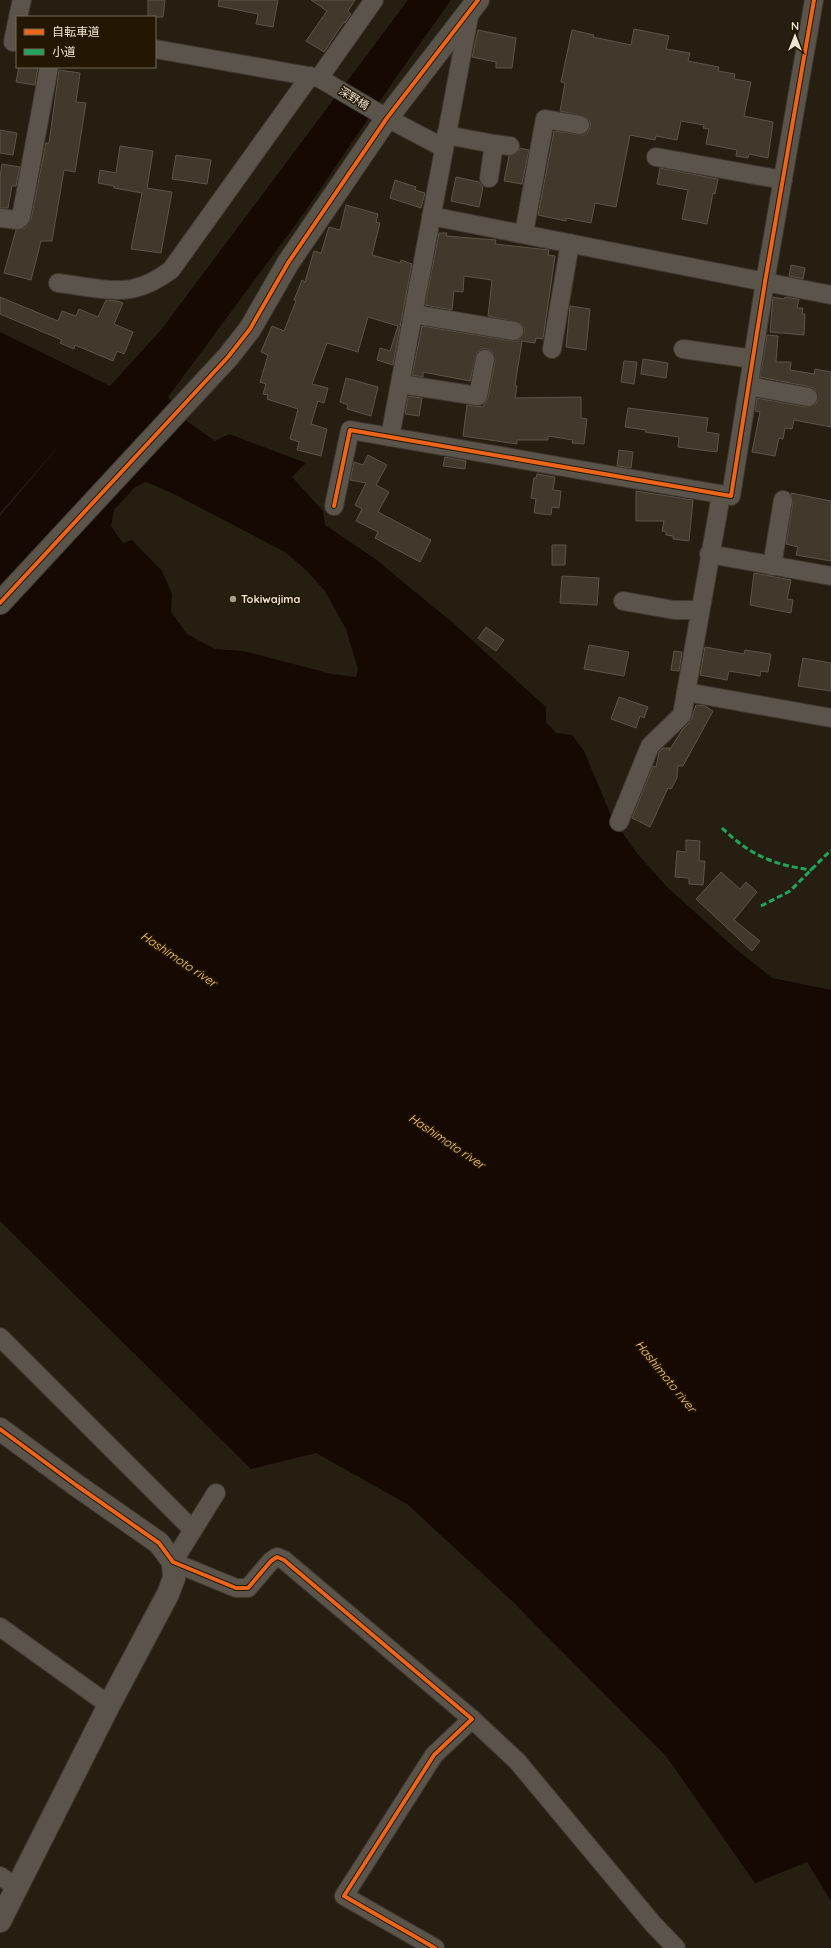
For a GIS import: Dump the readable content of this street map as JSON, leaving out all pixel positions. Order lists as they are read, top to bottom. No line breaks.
{"streets":{"street":["深野橋"]},"water":["Hashimoto river"],"places":["Tokiwajima"],"legend":["自転車道","小道"],"north":"top"}
